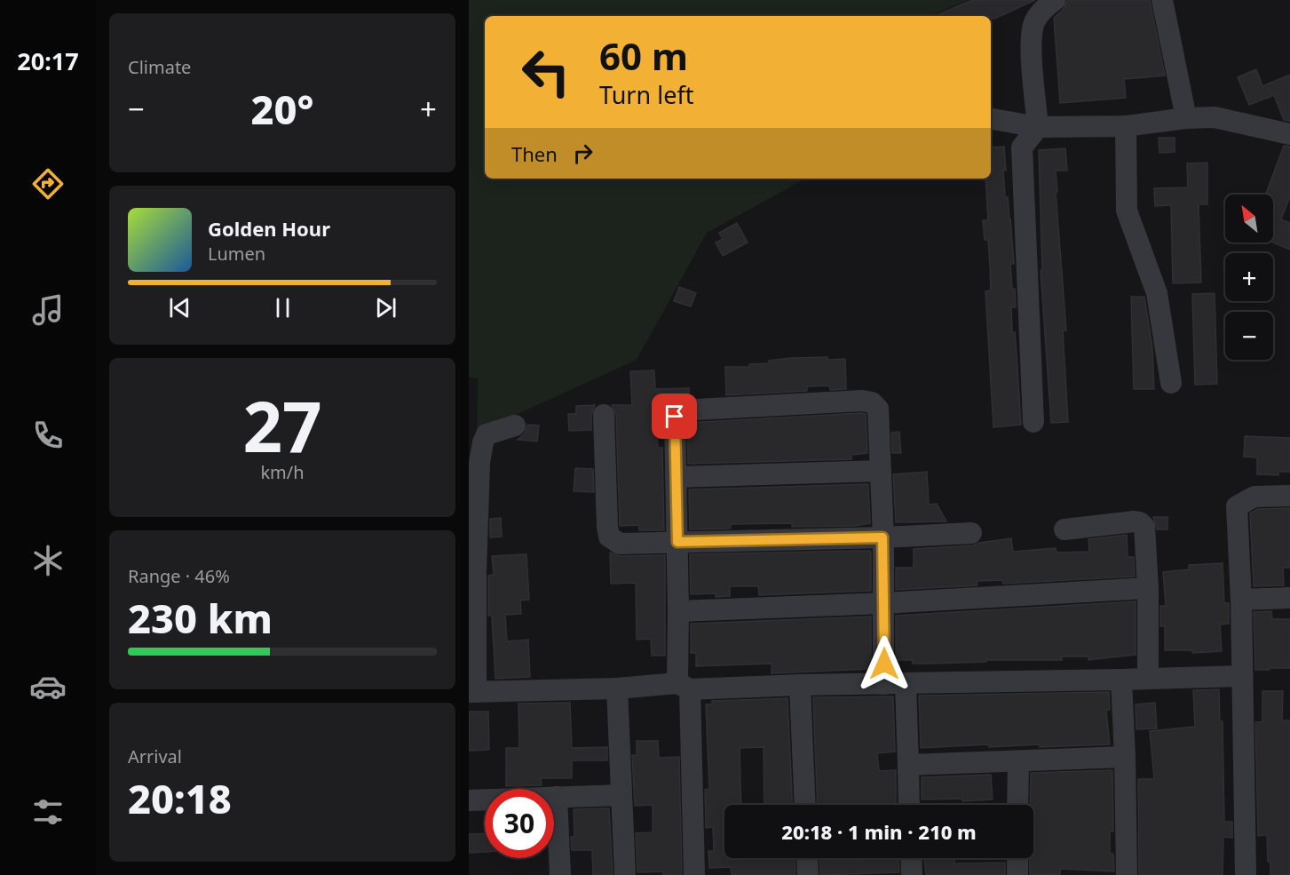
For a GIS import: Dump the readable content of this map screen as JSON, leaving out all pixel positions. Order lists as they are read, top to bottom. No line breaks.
{"north":"top left","page":{"tabs":"20:17","tile":["Climate",["27","km/h"],["Range · 46%","230 km"],["Arrival","20:18"]],"turn":["60 m","Turn left"],"heat":["−","20°","+"],"then":"Then","map_buttons":["+","−"],"song":["Golden Hour","Lumen"],"limit":"30","trip":"20:18 · 1 min · 210 m"}}
